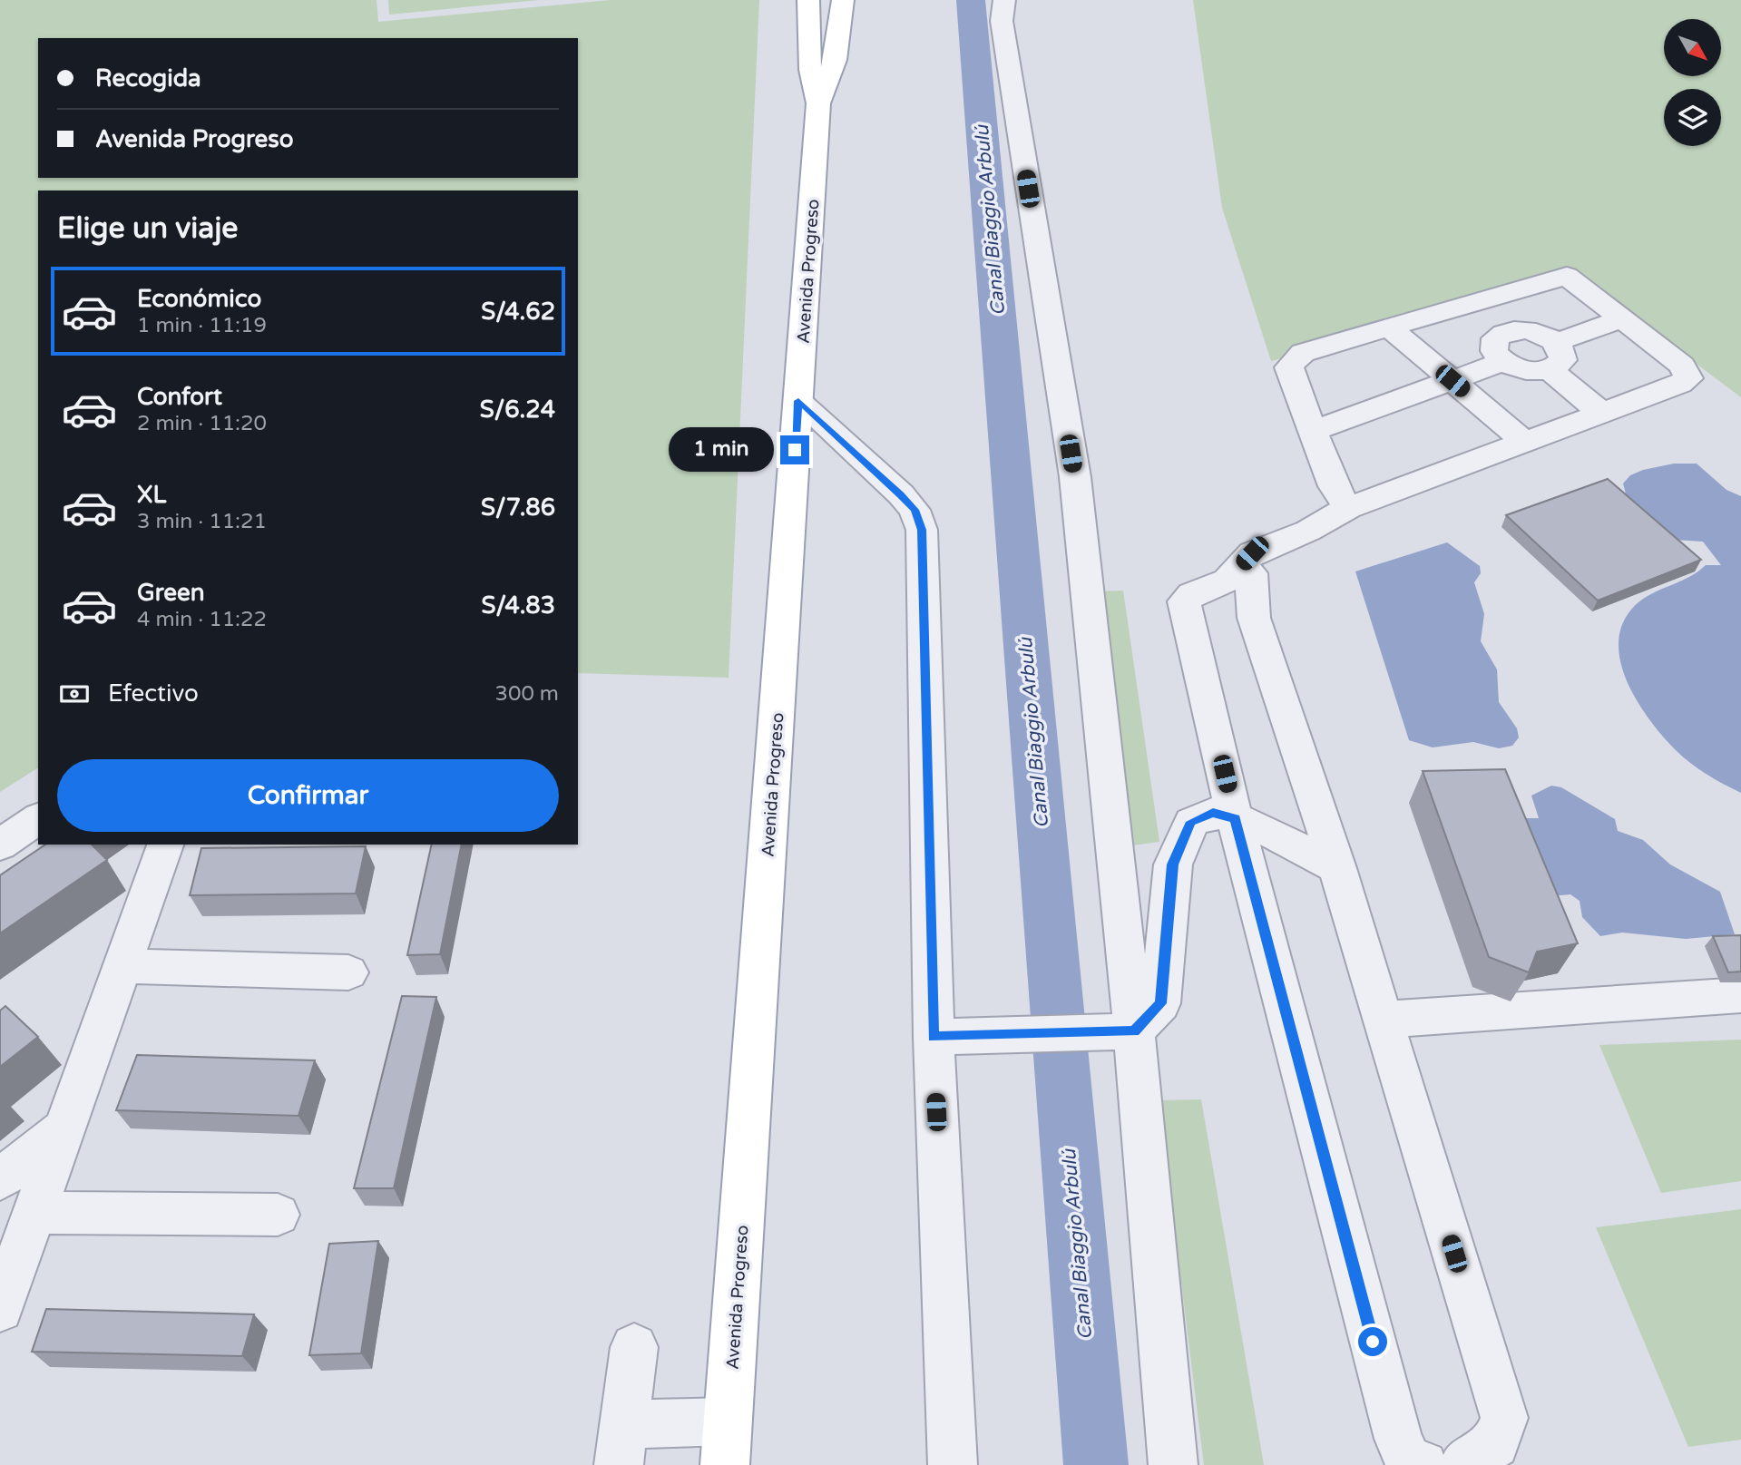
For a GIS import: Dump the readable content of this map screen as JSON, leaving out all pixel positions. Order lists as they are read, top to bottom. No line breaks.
{"streets":{"main road":["Avenida Progreso"]},"water":["Canal Biaggio Arbulú"],"north":"bottom right","page":{"banner":["Recogida","Avenida Progreso"],"heading":"Elige un viaje","list":[{"name":"Económico","note":"1 min · 11:19","value":"S/4.62"},{"name":"Confort","note":"2 min · 11:20","value":"S/6.24"},{"name":"XL","note":"3 min · 11:21","value":"S/7.86"},{"name":"Green","note":"4 min · 11:22","value":"S/4.83"}],"bubble":"1 min","pay":["Efectivo","300 m"],"buttons":"Confirmar"}}
